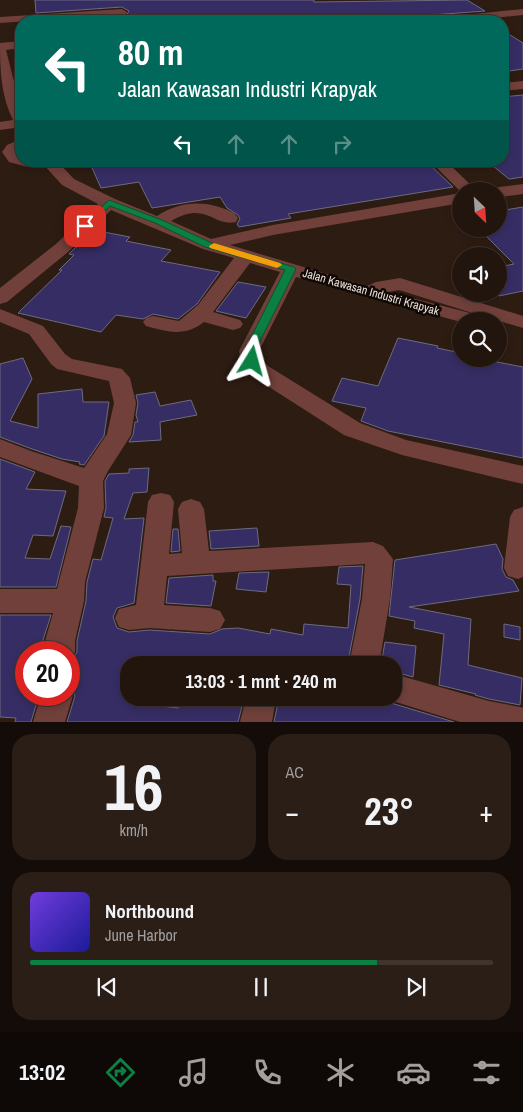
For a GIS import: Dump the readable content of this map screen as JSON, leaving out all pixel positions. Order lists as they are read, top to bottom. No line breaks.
{"streets":{"street":["Jalan Kawasan Industri Krapyak"]},"north":"bottom right","page":{"turn":["80 m","Jalan Kawasan Industri Krapyak"],"limit":"20","trip":"13:03 · 1 mnt · 240 m","tile":[["16","km/h"],"AC"],"heat":["−","23°","+"],"song":["Northbound","June Harbor"],"tabs":"13:02"}}
